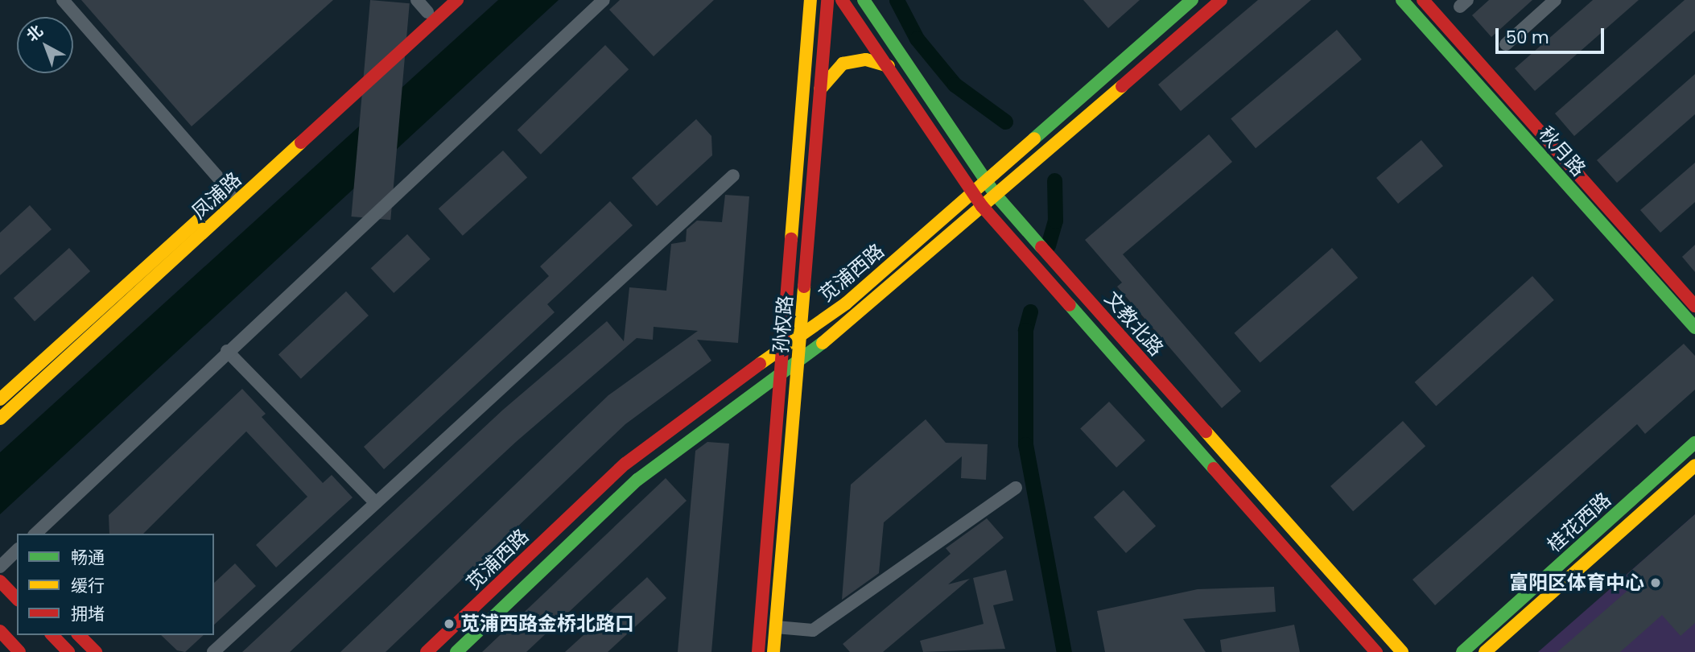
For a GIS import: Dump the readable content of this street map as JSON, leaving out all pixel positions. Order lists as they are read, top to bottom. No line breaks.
{"streets":{"street":["秋月路","凤浦路","苋浦西路","文教北路","孙权路","桂花西路"]},"crossings":[["苋浦西路","文教北路"],["苋浦西路","孙权路"]],"places":["富阳区体育中心","苋浦西路金桥北路口"],"legend":["畅通","缓行","拥堵"],"scale_bar":"50 m","north":"top left"}
